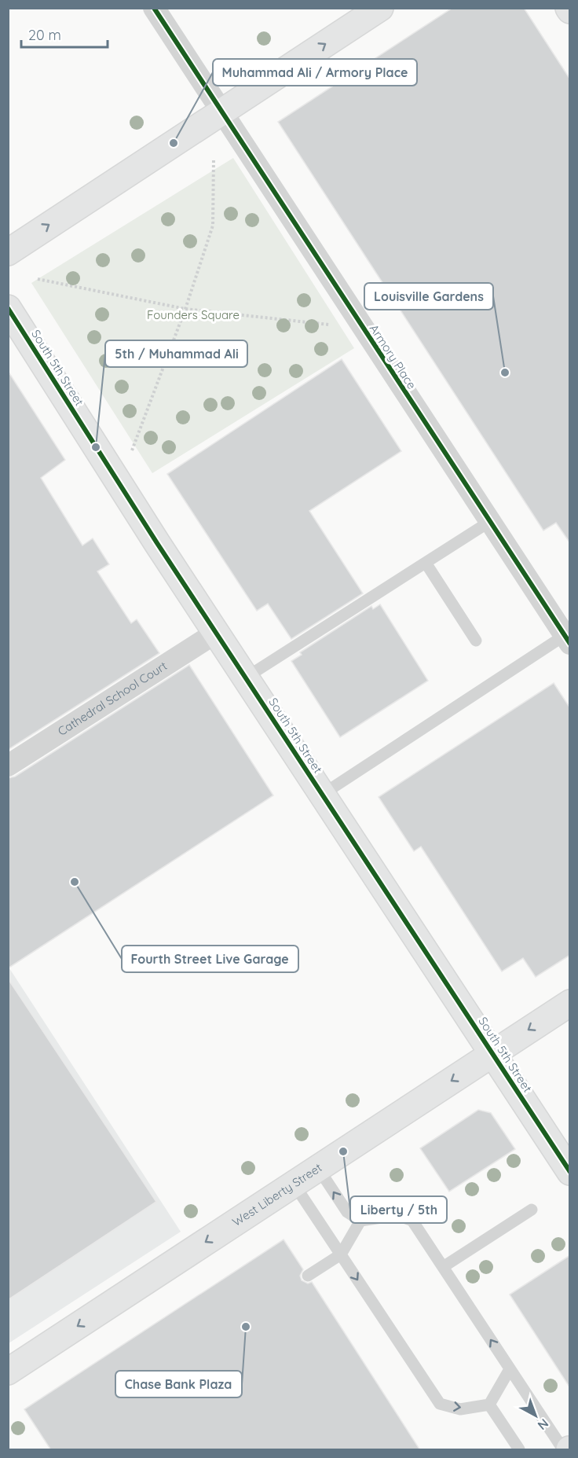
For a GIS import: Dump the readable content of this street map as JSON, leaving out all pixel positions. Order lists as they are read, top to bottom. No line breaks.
{"streets":{"street":["Armory Place","South 5th Street","Cathedral School Court","West Liberty Street"]},"crossings":[["South 5th Street","Cathedral School Court"],["South 5th Street","West Liberty Street"]],"one_way":["West Liberty Street"],"parks":["Founders Square"],"places":["Muhammad Ali / Armory Place","Louisville Gardens","5th / Muhammad Ali","Fourth Street Live Garage","Liberty / 5th","Chase Bank Plaza"],"scale_bar":"20 m","north":"bottom right"}
